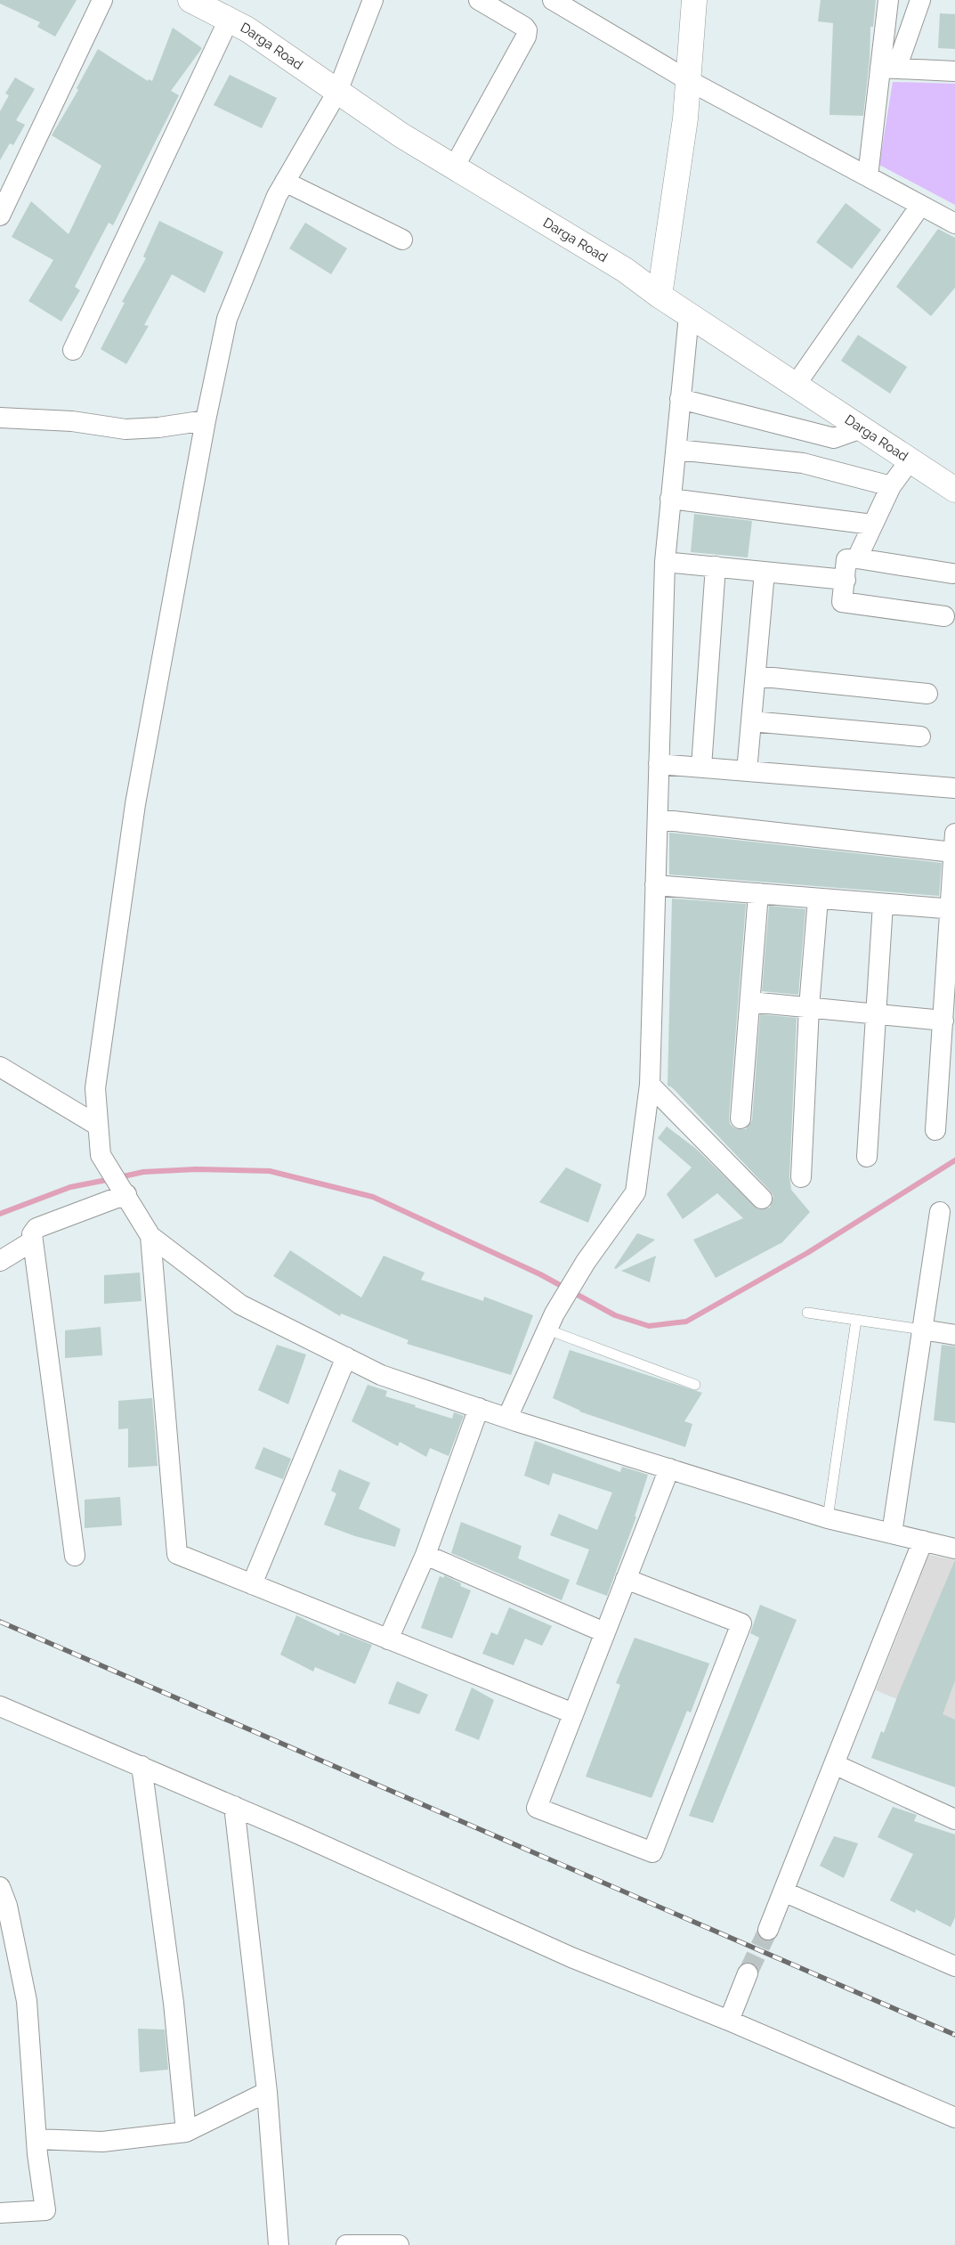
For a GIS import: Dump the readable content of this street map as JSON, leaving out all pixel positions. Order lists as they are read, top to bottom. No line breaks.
{"streets":{"street":["Darga Road"]}}
